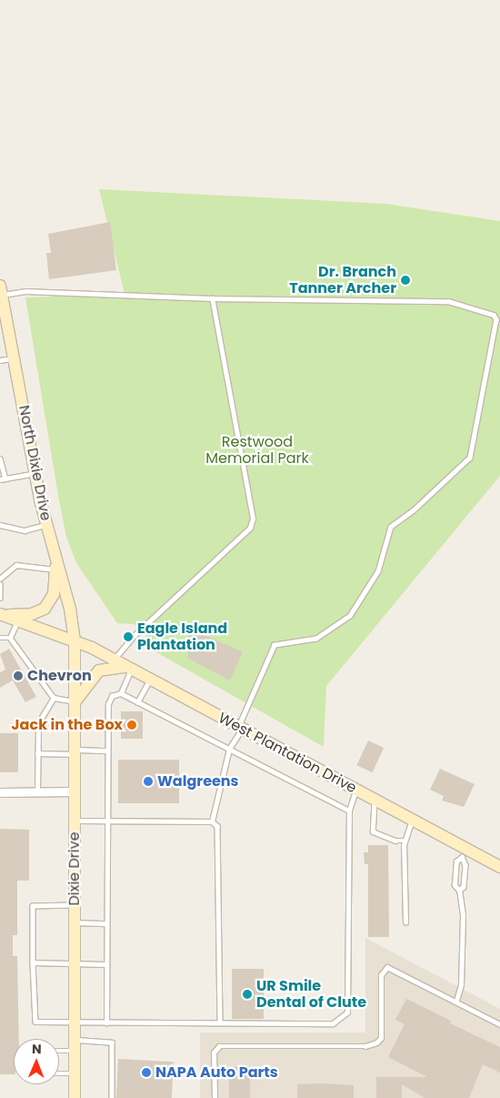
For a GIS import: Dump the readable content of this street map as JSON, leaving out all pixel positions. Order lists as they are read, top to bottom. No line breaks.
{"streets":{"main road":["North Dixie Drive","West Plantation Drive","Dixie Drive"]},"crossings":[["North Dixie Drive","West Plantation Drive"],["North Dixie Drive","Dixie Drive"],["West Plantation Drive","Dixie Drive"]],"parks":["Restwood Memorial Park"],"places":["Dr. Branch Tanner Archer","Eagle Island Plantation","Chevron","Jack in the Box","Walgreens","UR Smile Dental of Clute","NAPA Auto Parts"],"north":"top"}
